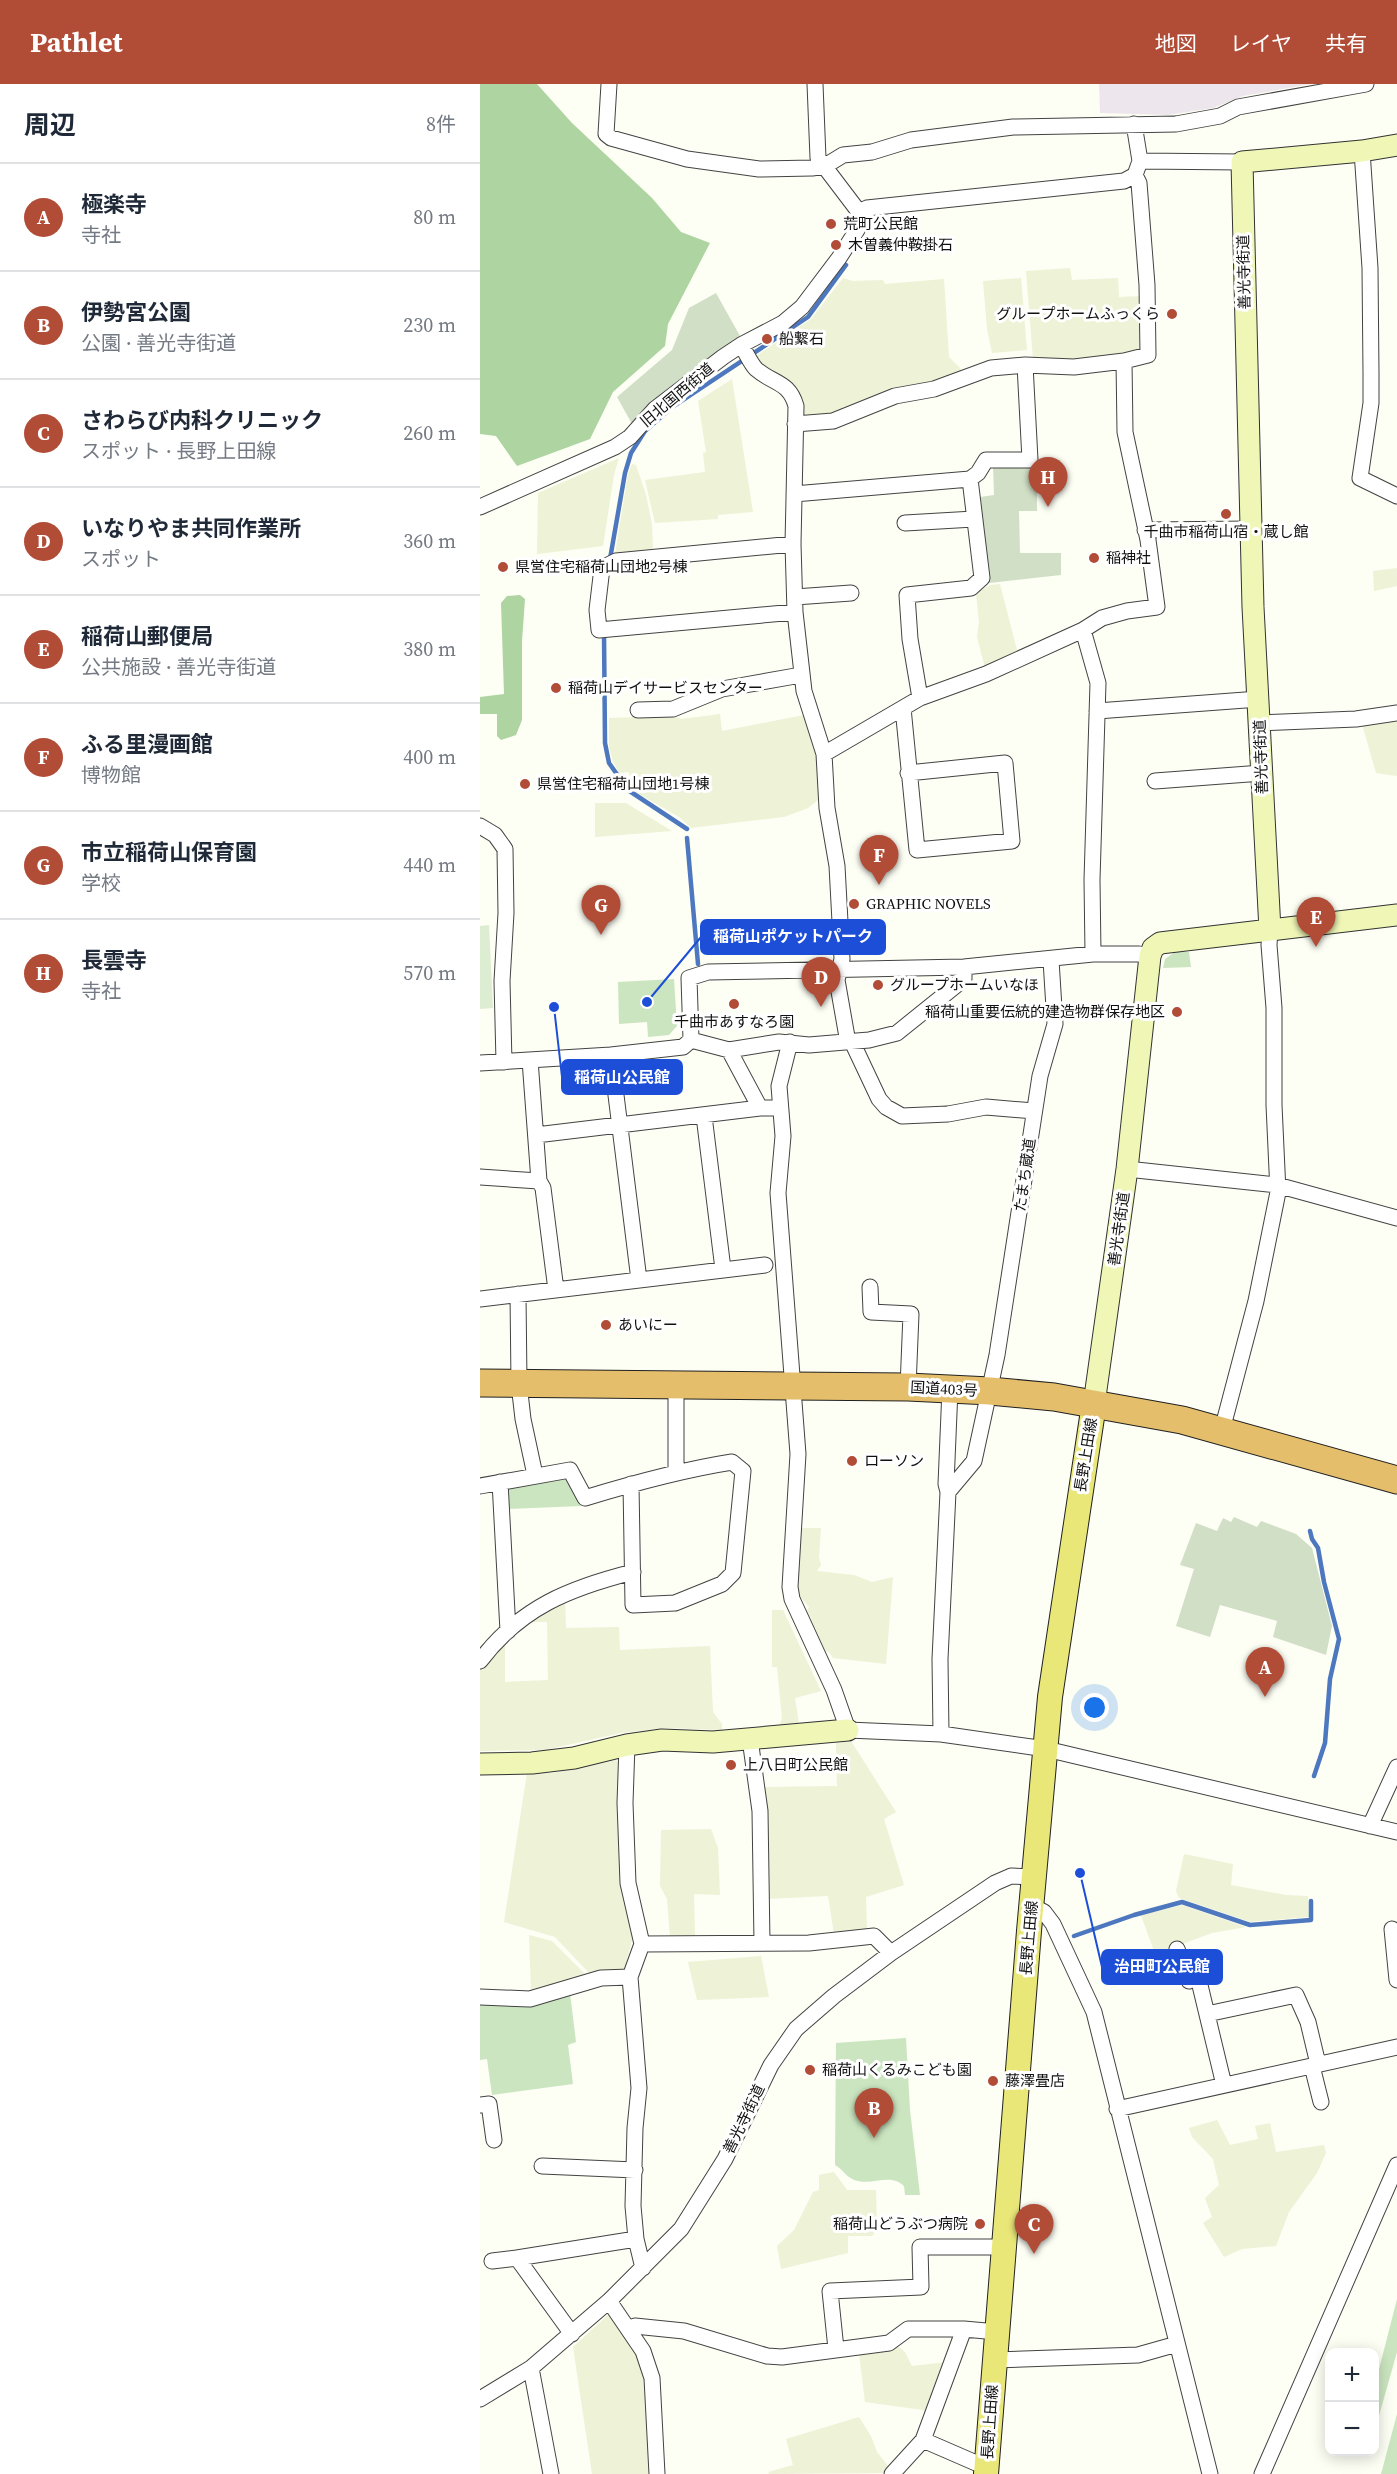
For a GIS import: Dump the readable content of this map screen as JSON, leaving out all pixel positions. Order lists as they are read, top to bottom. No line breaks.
{"streets":{"highway":["国道403号"],"main road":["長野上田線"],"street":["善光寺街道","旧北国西街道","たまち蔵道"]},"crossings":[["善光寺街道","国道403号"],["善光寺街道","長野上田線"],["たまち蔵道","国道403号"],["国道403号","長野上田線"]],"places":["荒町公民館","木曽義仲鞍掛石","グループホームふっくら","船繋石","千曲市稲荷山宿・蔵し館","稲神社","県営住宅稲荷山団地2号棟","稲荷山デイサービスセンター","県営住宅稲荷山団地1号棟","GRAPHIC NOVELS","グループホームいなほ","稲荷山ポケットパーク","千曲市あすなろ園","稲荷山公民館","稲荷山重要伝統的建造物群保存地区","あいにー","ローソン","上八日町公民館","治田町公民館","稲荷山くるみこども園","藤澤畳店","稲荷山どうぶつ病院"],"page":{"header":"Pathlet","nav":["地図","レイヤ","共有"],"heading":["周辺","8件"],"list":[{"mark":"A","name":"極楽寺","note":"寺社","value":"80 m"},{"mark":"B","name":"伊勢宮公園","note":"公園 · 善光寺街道","value":"230 m"},{"mark":"C","name":"さわらび内科クリニック","note":"スポット · 長野上田線","value":"260 m"},{"mark":"D","name":"いなりやま共同作業所","note":"スポット","value":"360 m"},{"mark":"E","name":"稲荷山郵便局","note":"公共施設 · 善光寺街道","value":"380 m"},{"mark":"F","name":"ふる里漫画館","note":"博物館","value":"400 m"},{"mark":"G","name":"市立稲荷山保育園","note":"学校","value":"440 m"},{"mark":"H","name":"長雲寺","note":"寺社","value":"570 m"}],"pins":["H","F","G","E","D","A","B","C"],"map_buttons":["+","−"]}}
